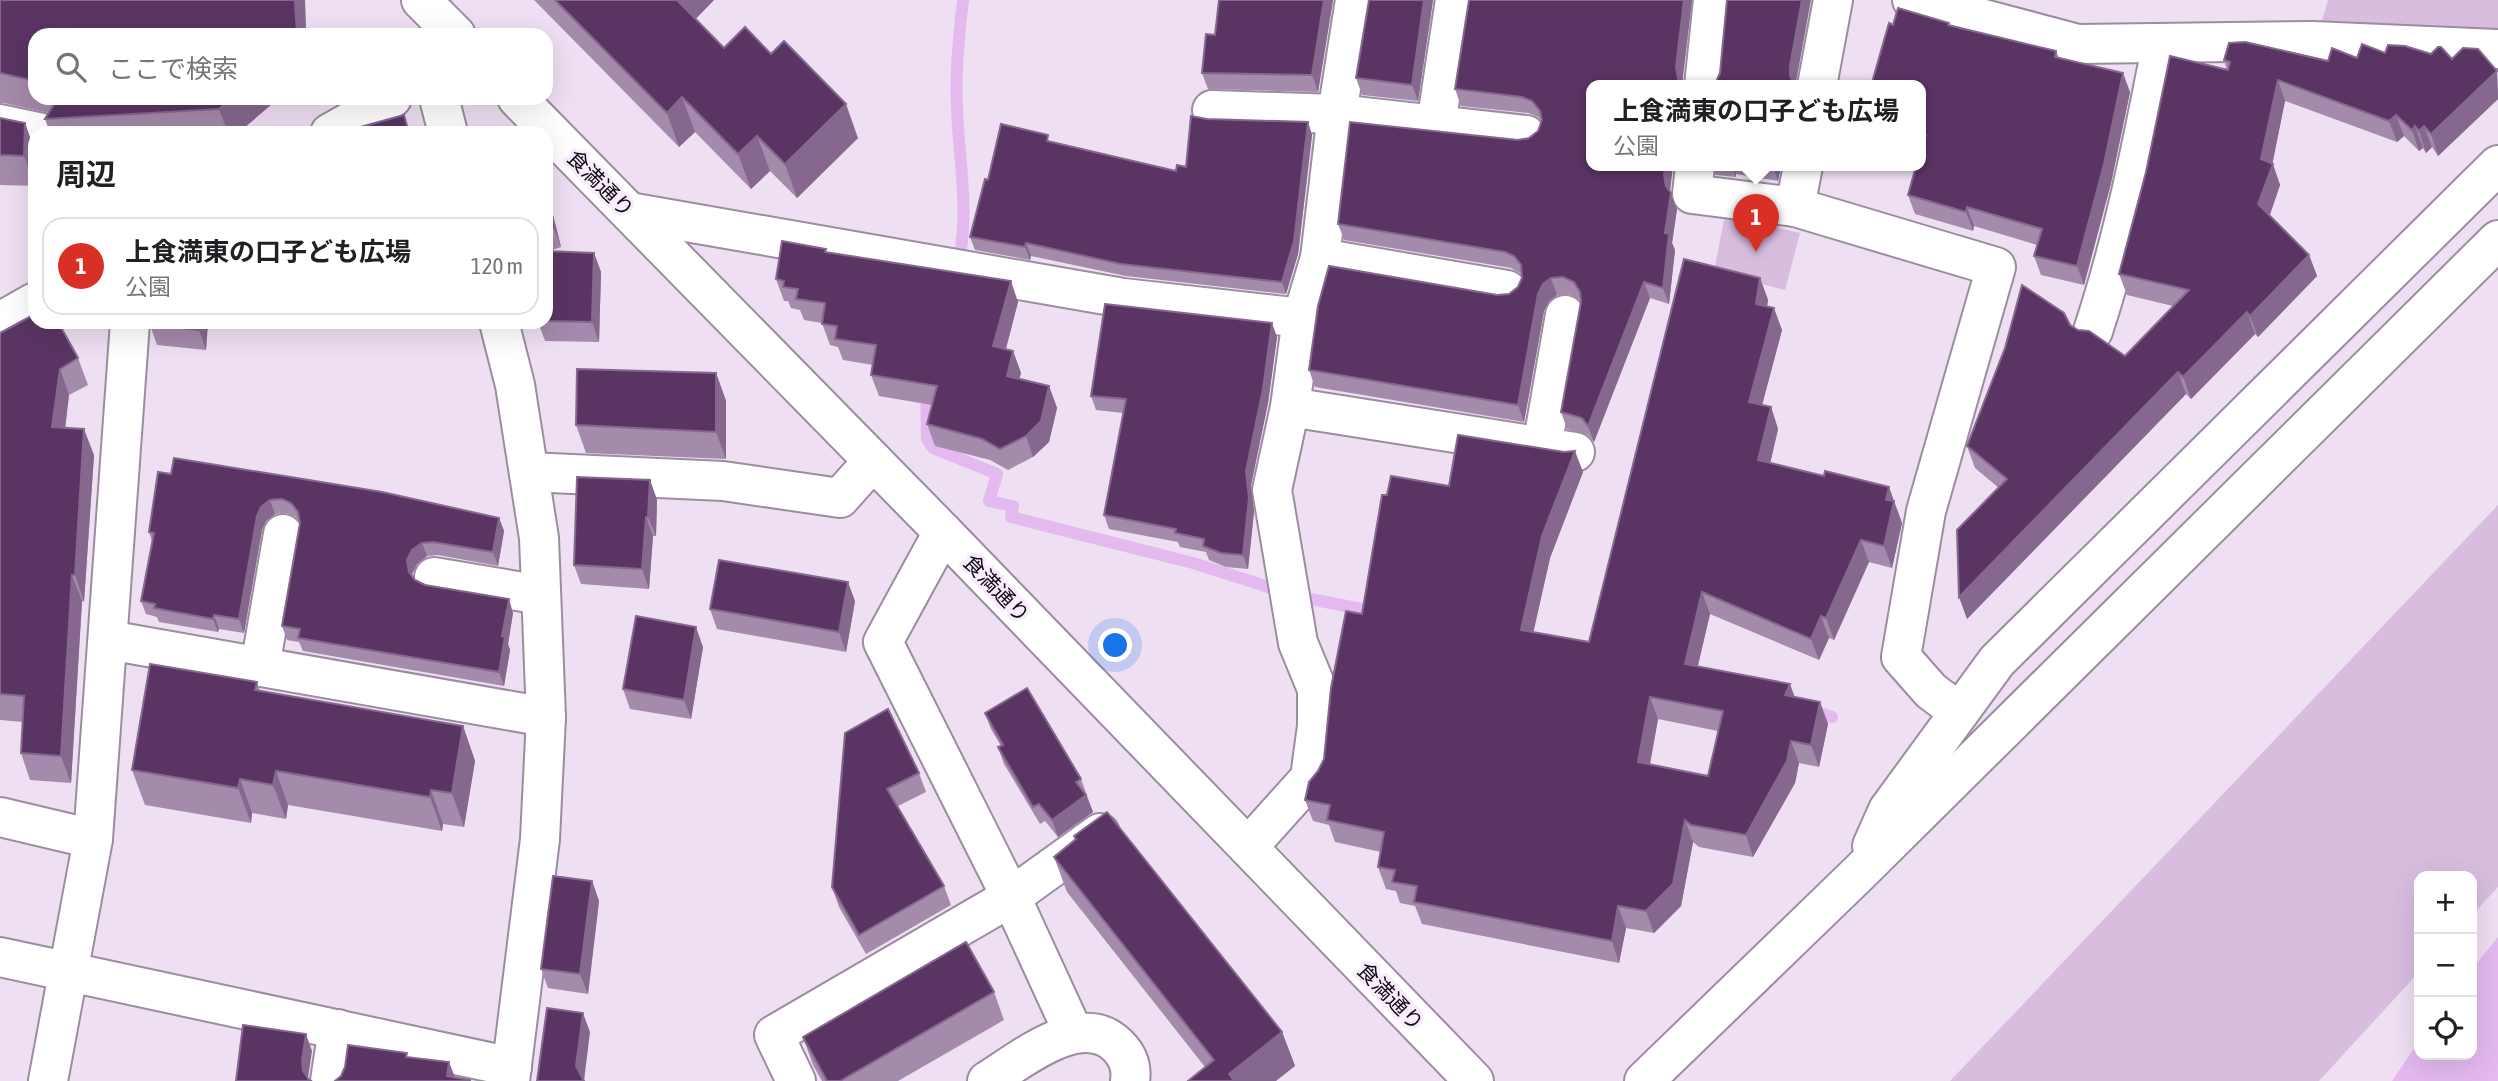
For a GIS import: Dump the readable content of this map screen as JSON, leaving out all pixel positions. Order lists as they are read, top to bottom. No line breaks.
{"streets":{"street":["食満通り"]},"page":{"search":"ここで検索","popup":["上食満東の口子ども広場","公園"],"heading":"周辺","pins":"1","list":[{"mark":"1","name":"上食満東の口子ども広場","note":"公園","value":"120 m"}],"map_buttons":["+","−"]}}
